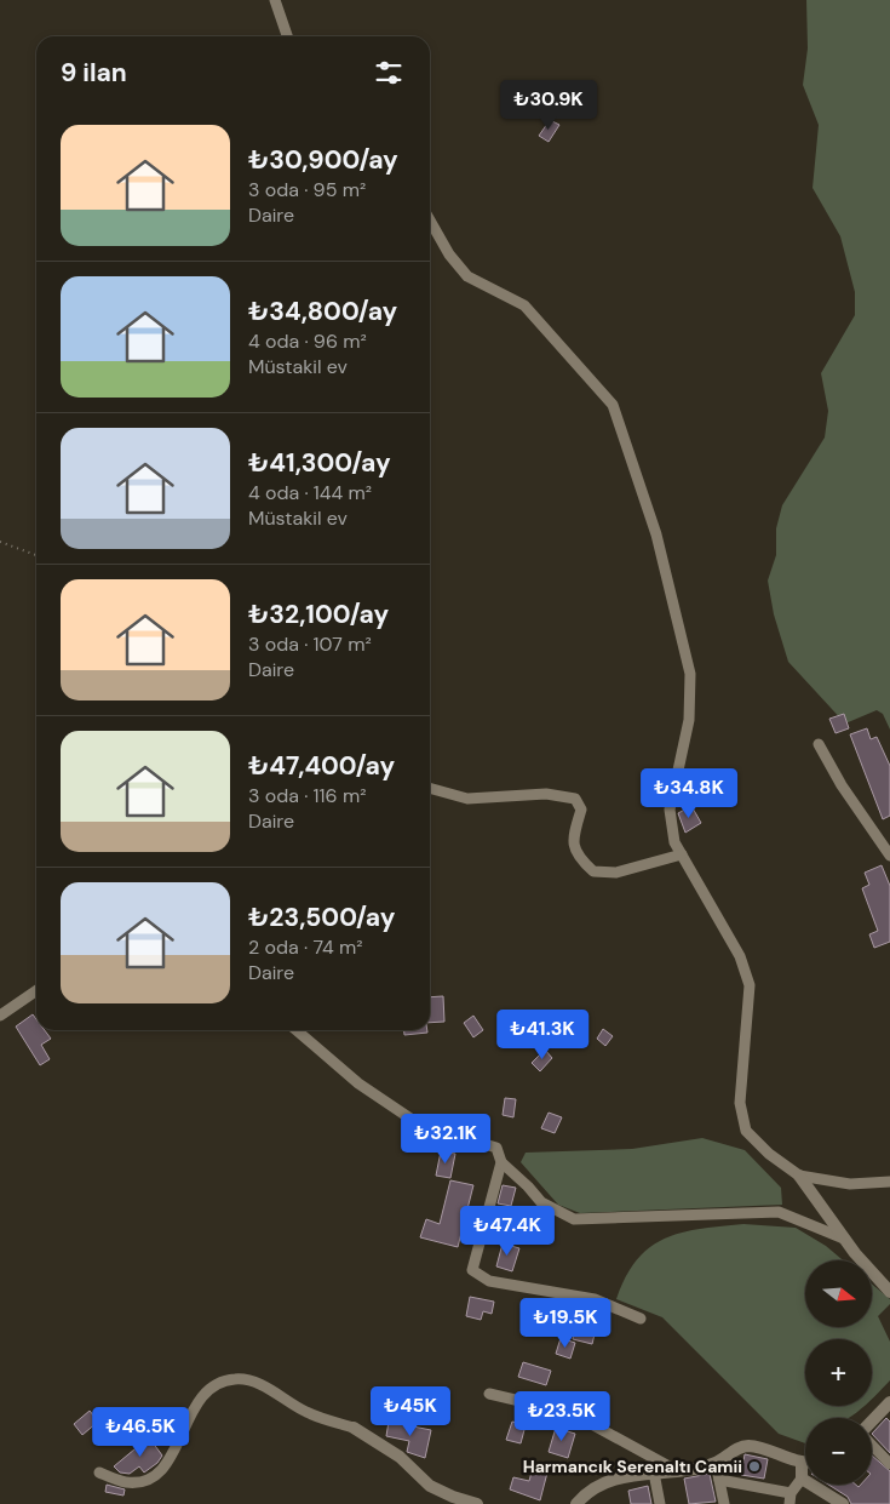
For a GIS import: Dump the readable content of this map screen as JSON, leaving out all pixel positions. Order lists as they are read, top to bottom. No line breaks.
{"places":["Harmancık Serenaltı Camii"],"north":"right","page":{"heading":"9 ilan","price":["₺30.9K","₺34.8K","₺41.3K","₺32.1K","₺47.4K","₺19.5K","₺45K","₺23.5K","₺46.5K"],"list":[{"name":"₺30,900/ay","note":"3 oda · 95 m² · Daire"},{"name":"₺34,800/ay","note":"4 oda · 96 m² · Müstakil ev"},{"name":"₺41,300/ay","note":"4 oda · 144 m² · Müstakil ev"},{"name":"₺32,100/ay","note":"3 oda · 107 m² · Daire"},{"name":"₺47,400/ay","note":"3 oda · 116 m² · Daire"},{"name":"₺23,500/ay","note":"2 oda · 74 m² · Daire"}],"map_buttons":["+","−"]}}
